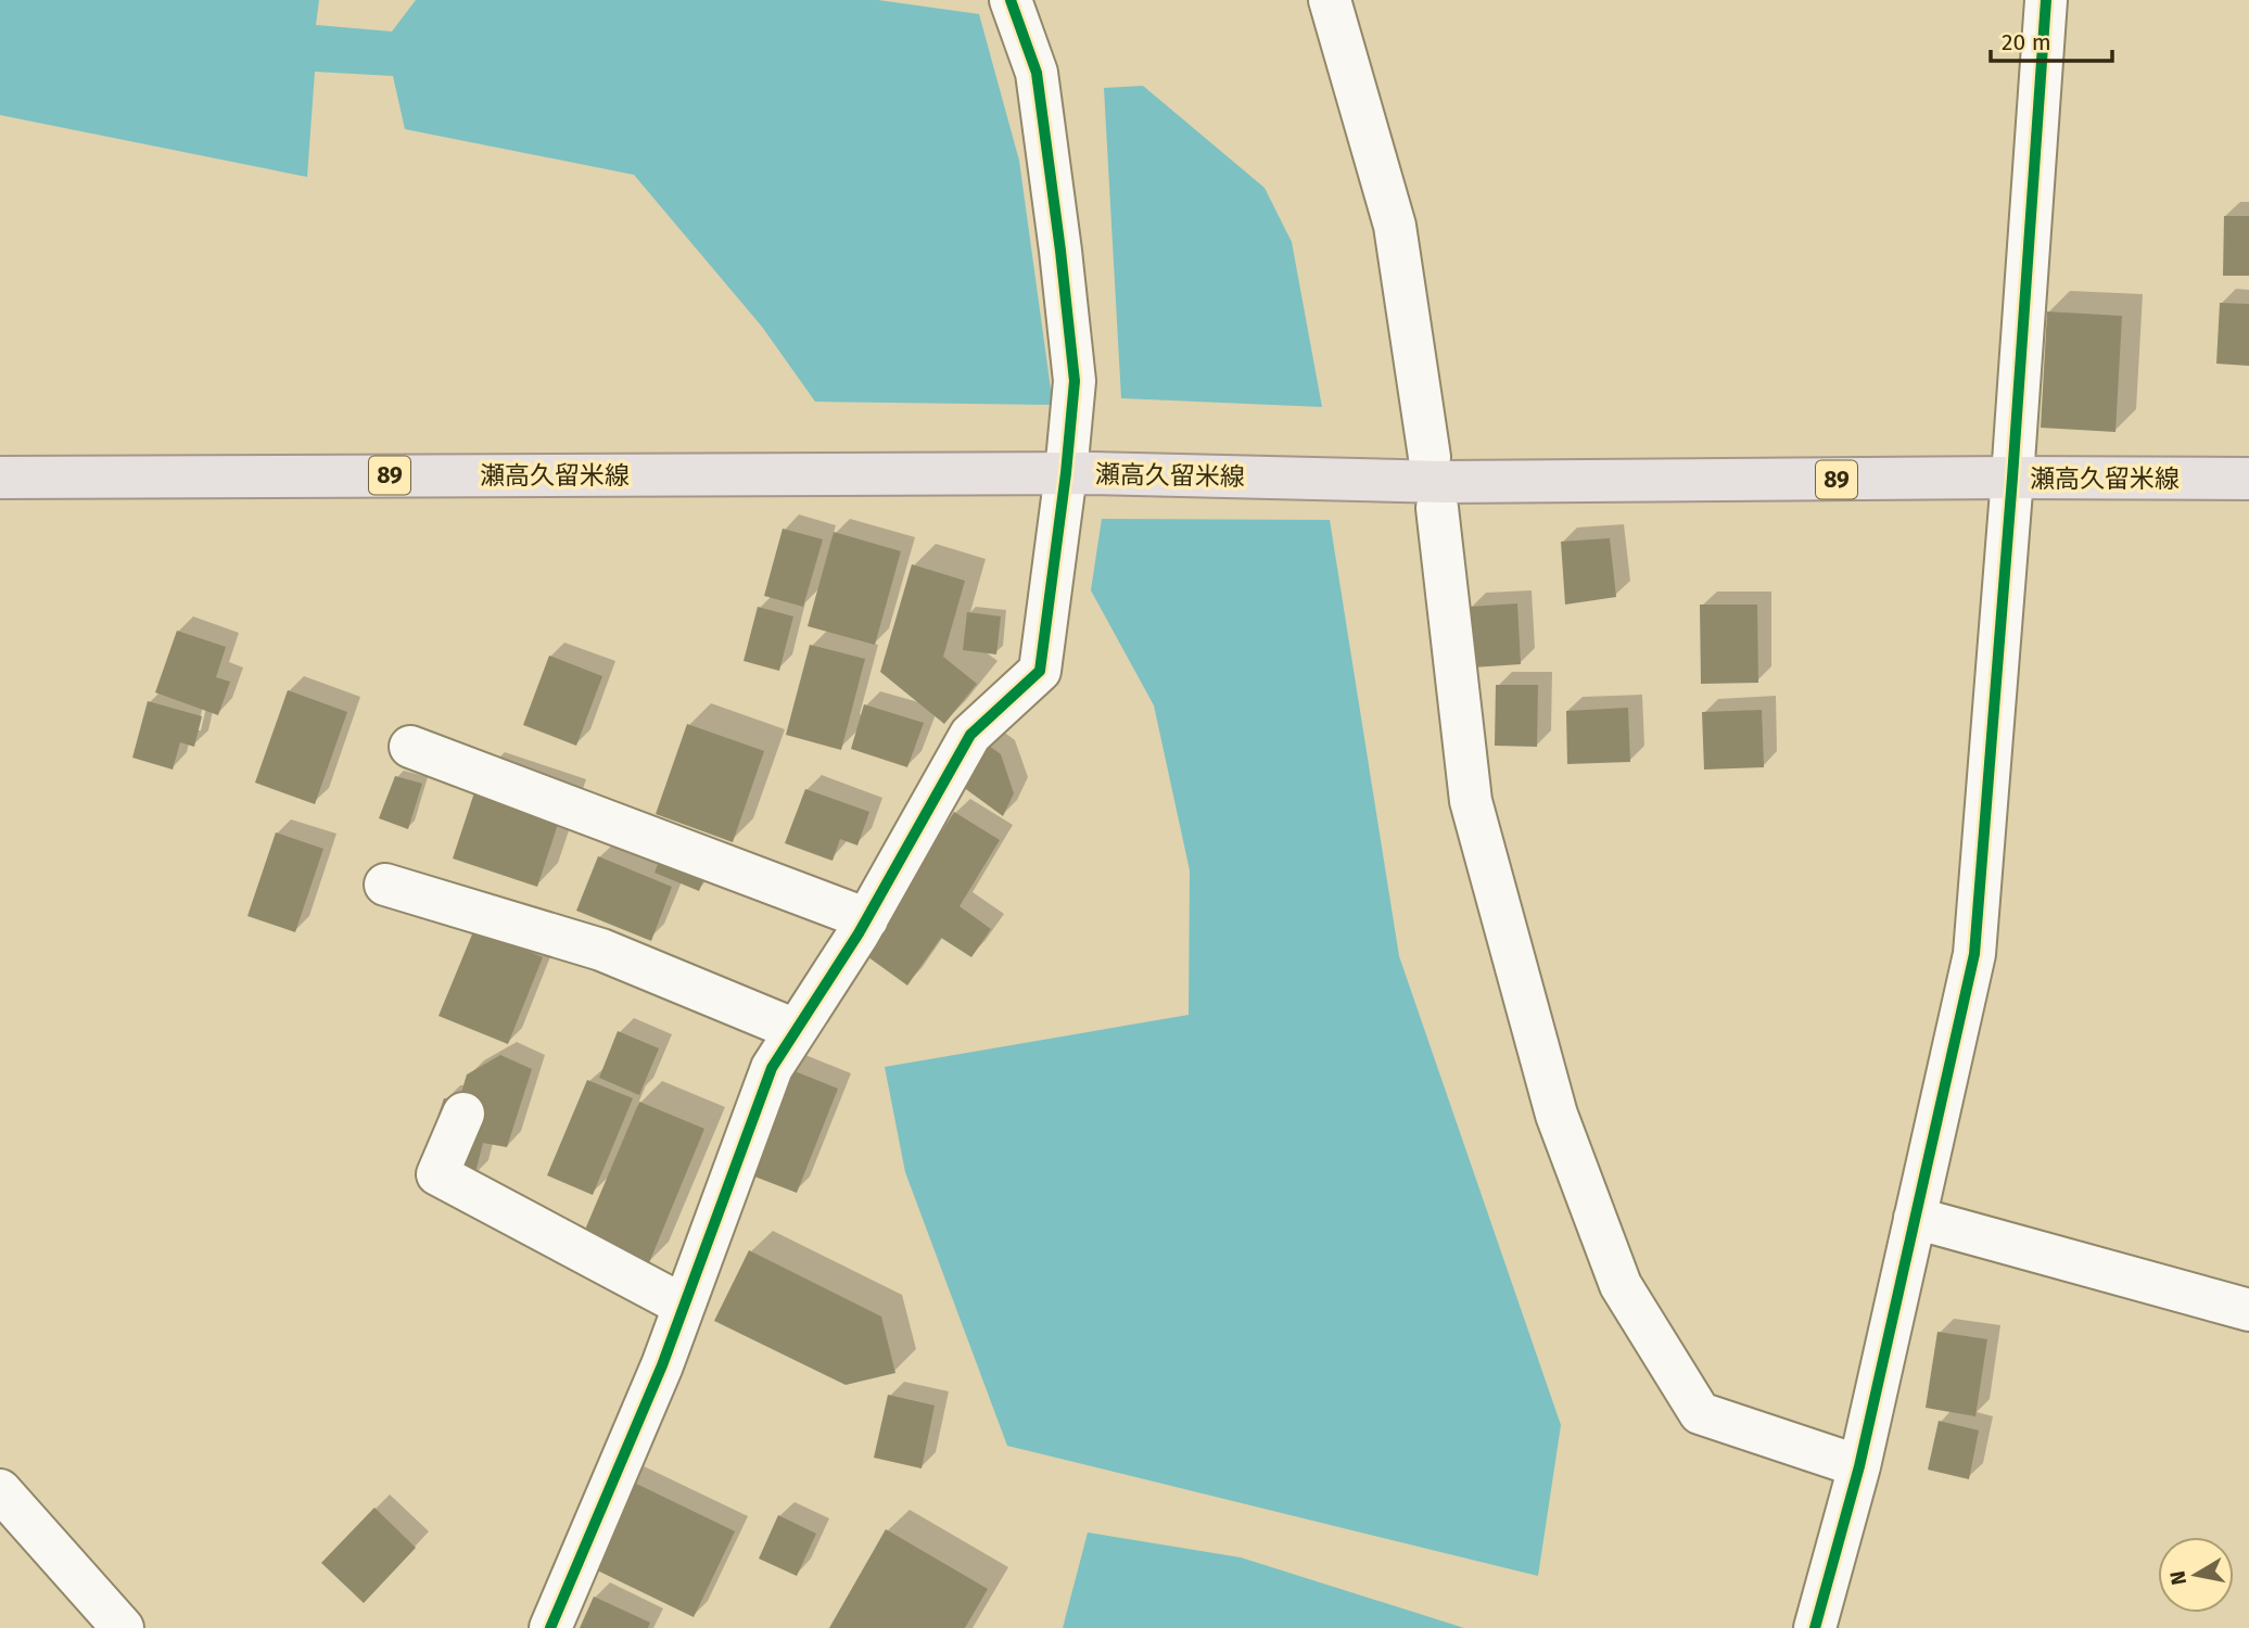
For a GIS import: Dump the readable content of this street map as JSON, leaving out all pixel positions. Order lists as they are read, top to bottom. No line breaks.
{"streets":{"main road":["89","瀬高久留米線"]},"scale_bar":"20 m","north":"left"}
